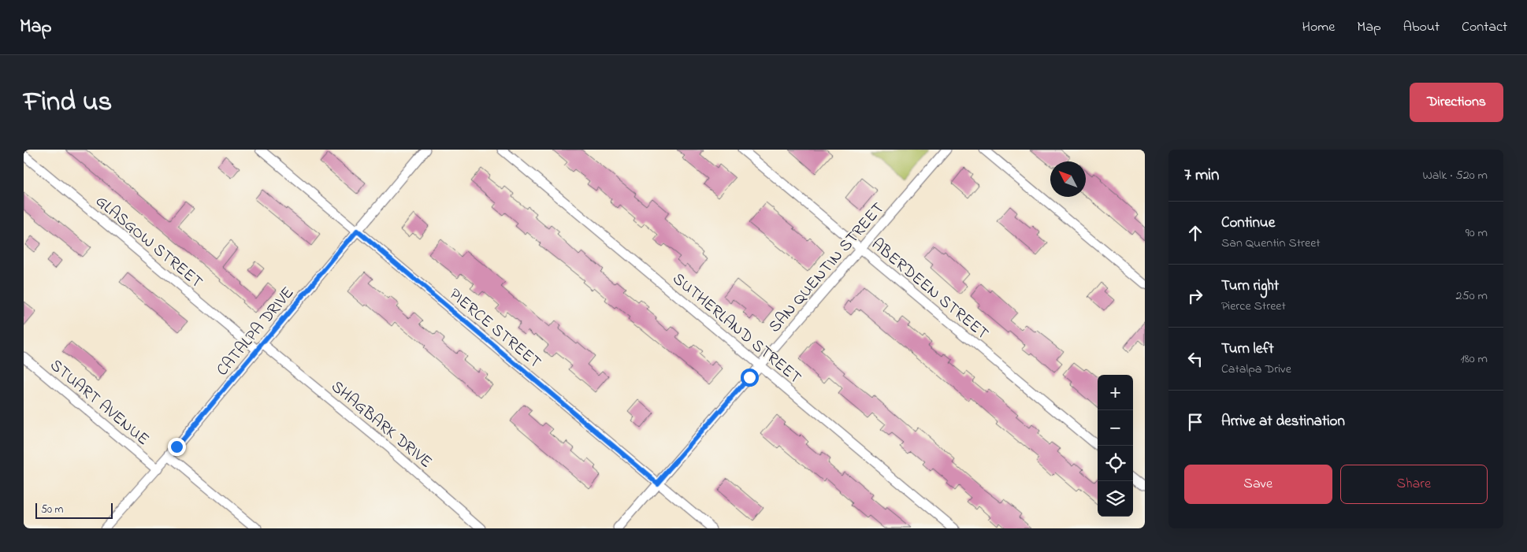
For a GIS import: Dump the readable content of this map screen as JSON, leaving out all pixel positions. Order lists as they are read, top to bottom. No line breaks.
{"streets":{"street":["GLASGOW STREET","SAN QUENTIN STREET","ABERDEEN STREET","PIERCE STREET","SUTHERLAND STREET","CATALPA DRIVE","STUART AVENUE","SHAGBARK DRIVE"]},"crossings":[["GLASGOW STREET","CATALPA DRIVE"],["GLASGOW STREET","SHAGBARK DRIVE"],["SAN QUENTIN STREET","ABERDEEN STREET"],["SAN QUENTIN STREET","PIERCE STREET"],["SAN QUENTIN STREET","SUTHERLAND STREET"],["PIERCE STREET","CATALPA DRIVE"],["CATALPA DRIVE","STUART AVENUE"],["CATALPA DRIVE","SHAGBARK DRIVE"]],"scale_bar":"50 m","north":"top left","page":{"header":"Map","nav":["Home","Map","About","Contact"],"title":"Find us","buttons":["Directions",["Save","Share"]],"heading":["7 min","Walk · 520 m"],"list":[["Continue","San Quentin Street","90 m"],["Turn right","Pierce Street","250 m"],["Turn left","Catalpa Drive","180 m"],"Arrive at destination"],"map_buttons":["+","−"],"scale":"50 m"}}
